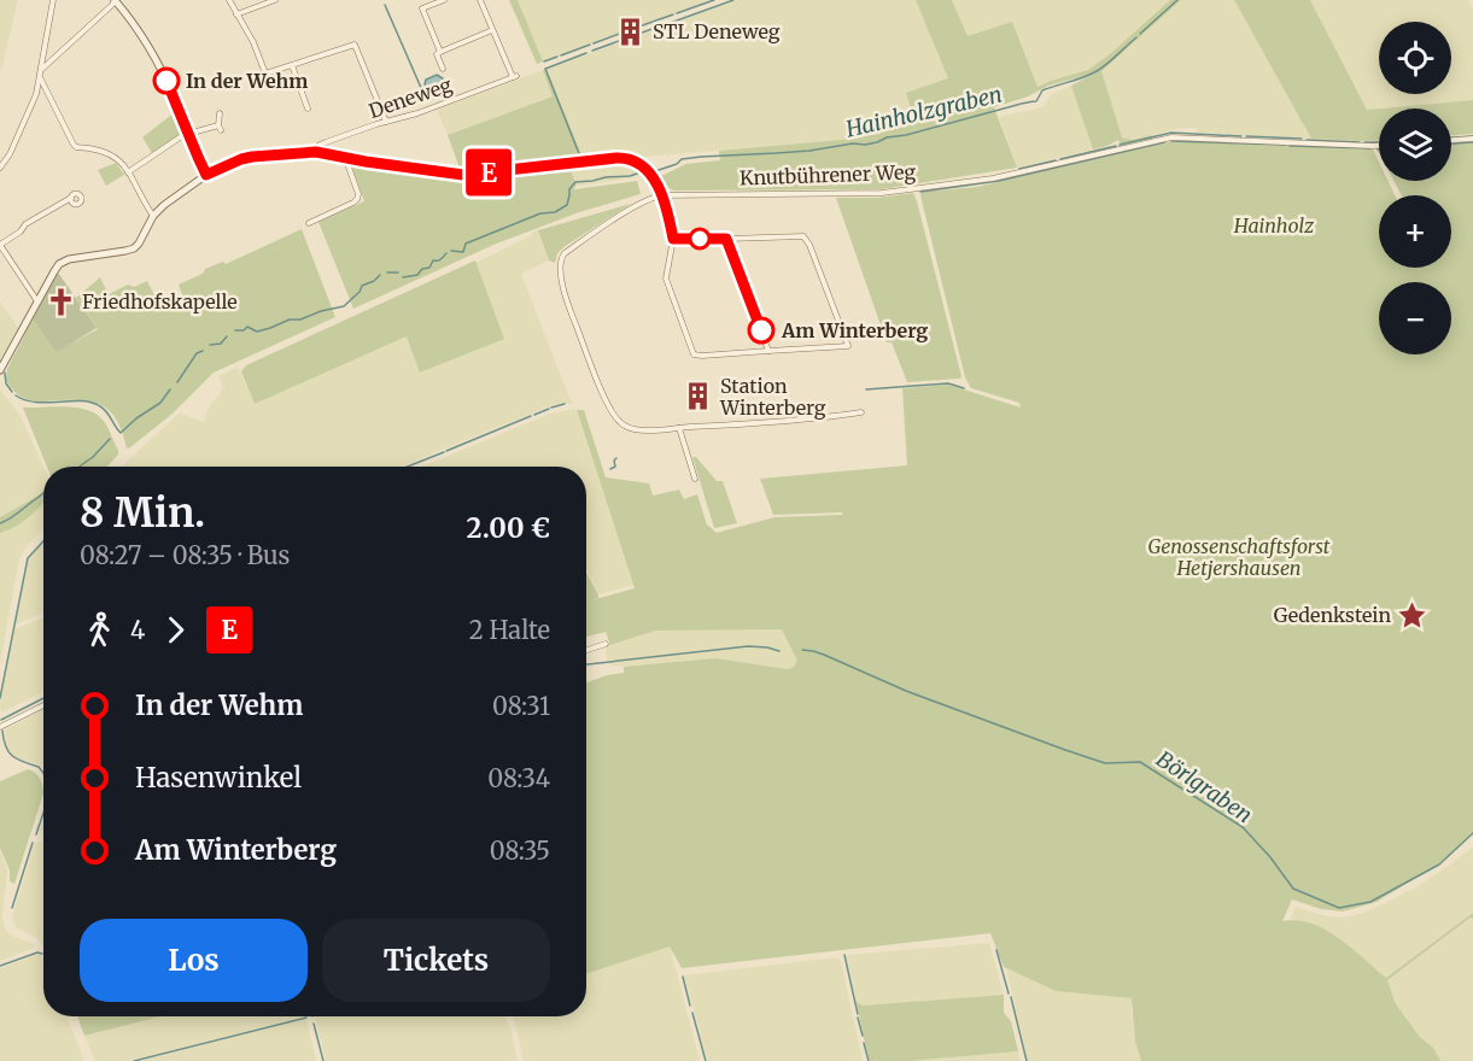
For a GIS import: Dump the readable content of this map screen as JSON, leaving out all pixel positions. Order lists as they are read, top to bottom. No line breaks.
{"streets":{"street":["Deneweg","Knutbührener Weg"]},"water":["Hainholzgraben","Börlgraben"],"parks":["Hainholz","Genossenschaftsforst Hetjershausen"],"places":{"building":["STL Deneweg","Station Winterberg"],"other":["In der Wehm","Am Winterberg"],"church":["Friedhofskapelle"],"place":["Gedenkstein"]},"lines":["bus line E"],"page":{"on_map":"E","map_buttons":["+","−"],"heading":["8 Min.","08:27 – 08:35 · Bus","2.00 €"],"legs":["4","E","2 Halte"],"list":[{"name":"In der Wehm","value":"08:31"},{"name":"Hasenwinkel","value":"08:34"},{"name":"Am Winterberg","value":"08:35"}],"buttons":["Los","Tickets"]}}
